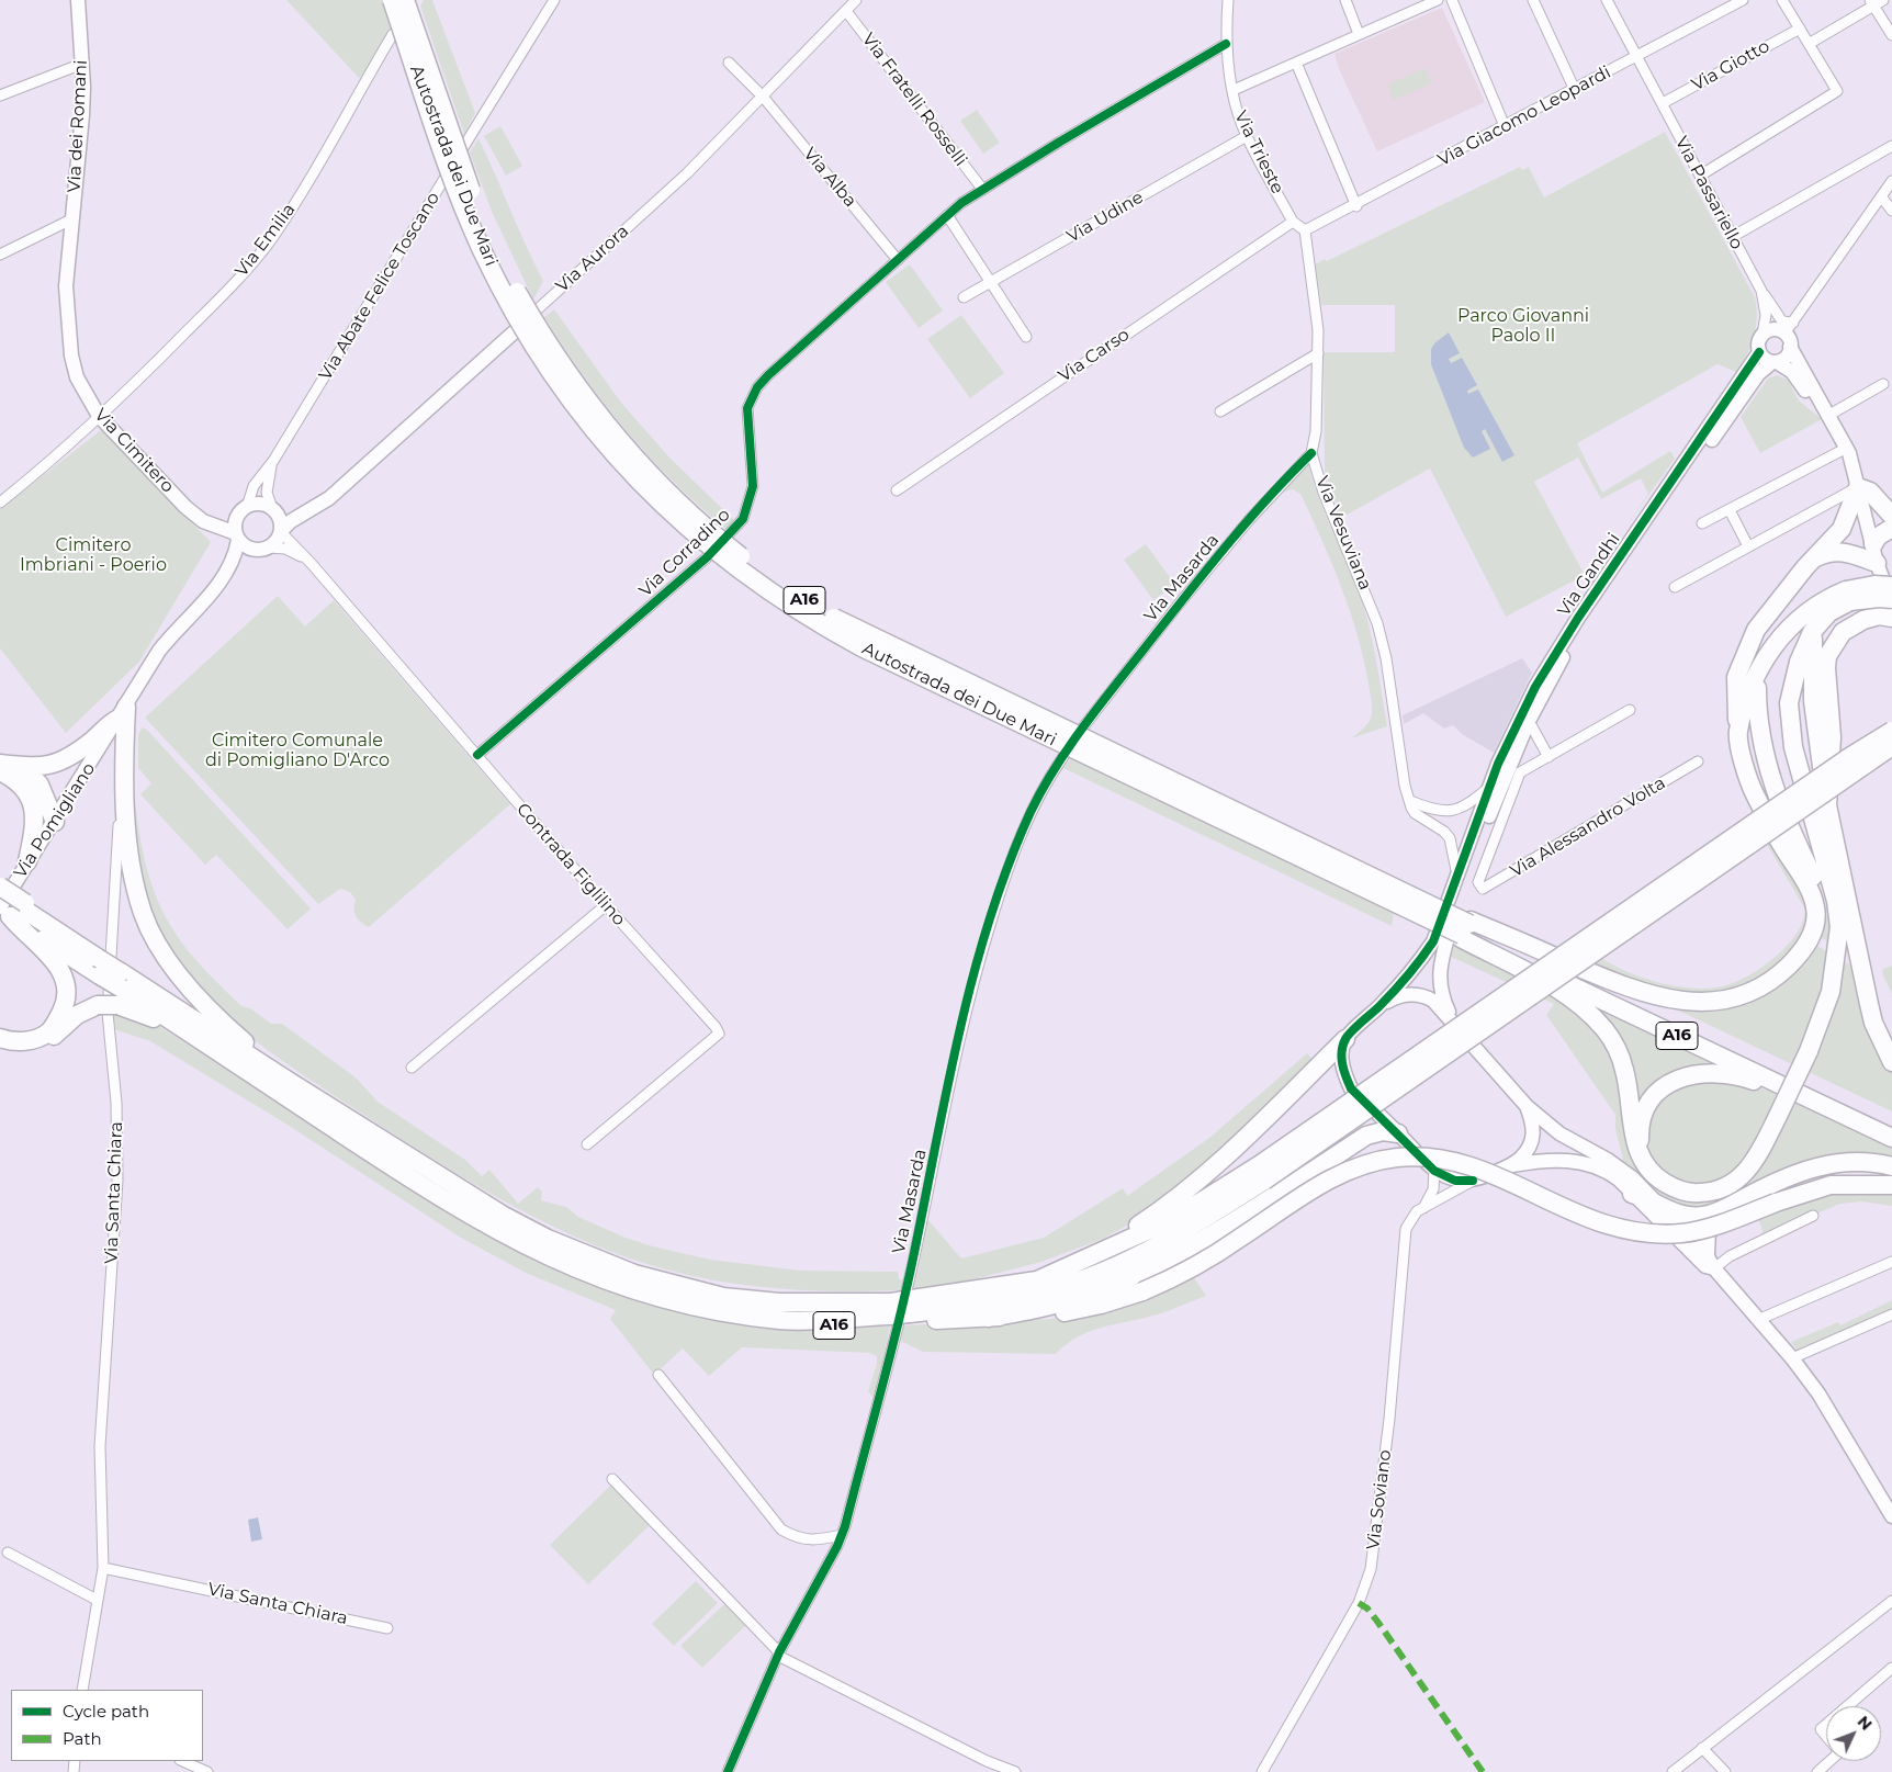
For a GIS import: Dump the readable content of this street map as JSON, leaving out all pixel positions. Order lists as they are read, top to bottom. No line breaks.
{"streets":{"highway":["Autostrada dei Due Mari","A16"],"street":["Via Giotto","Via Fratelli Rosselli","Via Giacomo Leopardi","Via dei Romani","Via Trieste","Via Alba","Via Passariello","Via Udine","Via Emilia","Via Aurora","Via Abate Felice Toscano","Via Carso","Via Cimitero","Via Vesuviana","Via Corradino","Via Gandhi","Via Masarda","Via Pomigliano","Via Alessandro Volta","Contrada Figlilino","Via Santa Chiara","Via Soviano"]},"crossings":[["Via Giotto","Via Passariello"],["Via Fratelli Rosselli","Via Aurora"],["Via Fratelli Rosselli","Via Corradino"],["Via Giacomo Leopardi","Via Trieste"],["Via Giacomo Leopardi","Via Passariello"],["Via Giacomo Leopardi","Via Vesuviana"],["Via dei Romani","Via Cimitero"],["Via Trieste","Via Udine"],["Via Trieste","Via Carso"],["Via Trieste","Via Vesuviana"],["Via Trieste","Via Corradino"],["Via Alba","Via Aurora"],["Via Alba","Via Corradino"],["Via Passariello","Via Gandhi"],["Via Emilia","Via Cimitero"],["Via Aurora","Via Abate Felice Toscano"],["Via Aurora","Contrada Figlilino"],["Via Abate Felice Toscano","Contrada Figlilino"],["Via Vesuviana","Via Gandhi"],["Via Vesuviana","Via Masarda"],["Via Corradino","Contrada Figlilino"]],"parks":["Parco Giovanni Paolo II","Cimitero Imbriani - Poerio","Cimitero Comunale di Pomigliano D'Arco"],"legend":["Cycle path","Path"],"north":"top right"}
